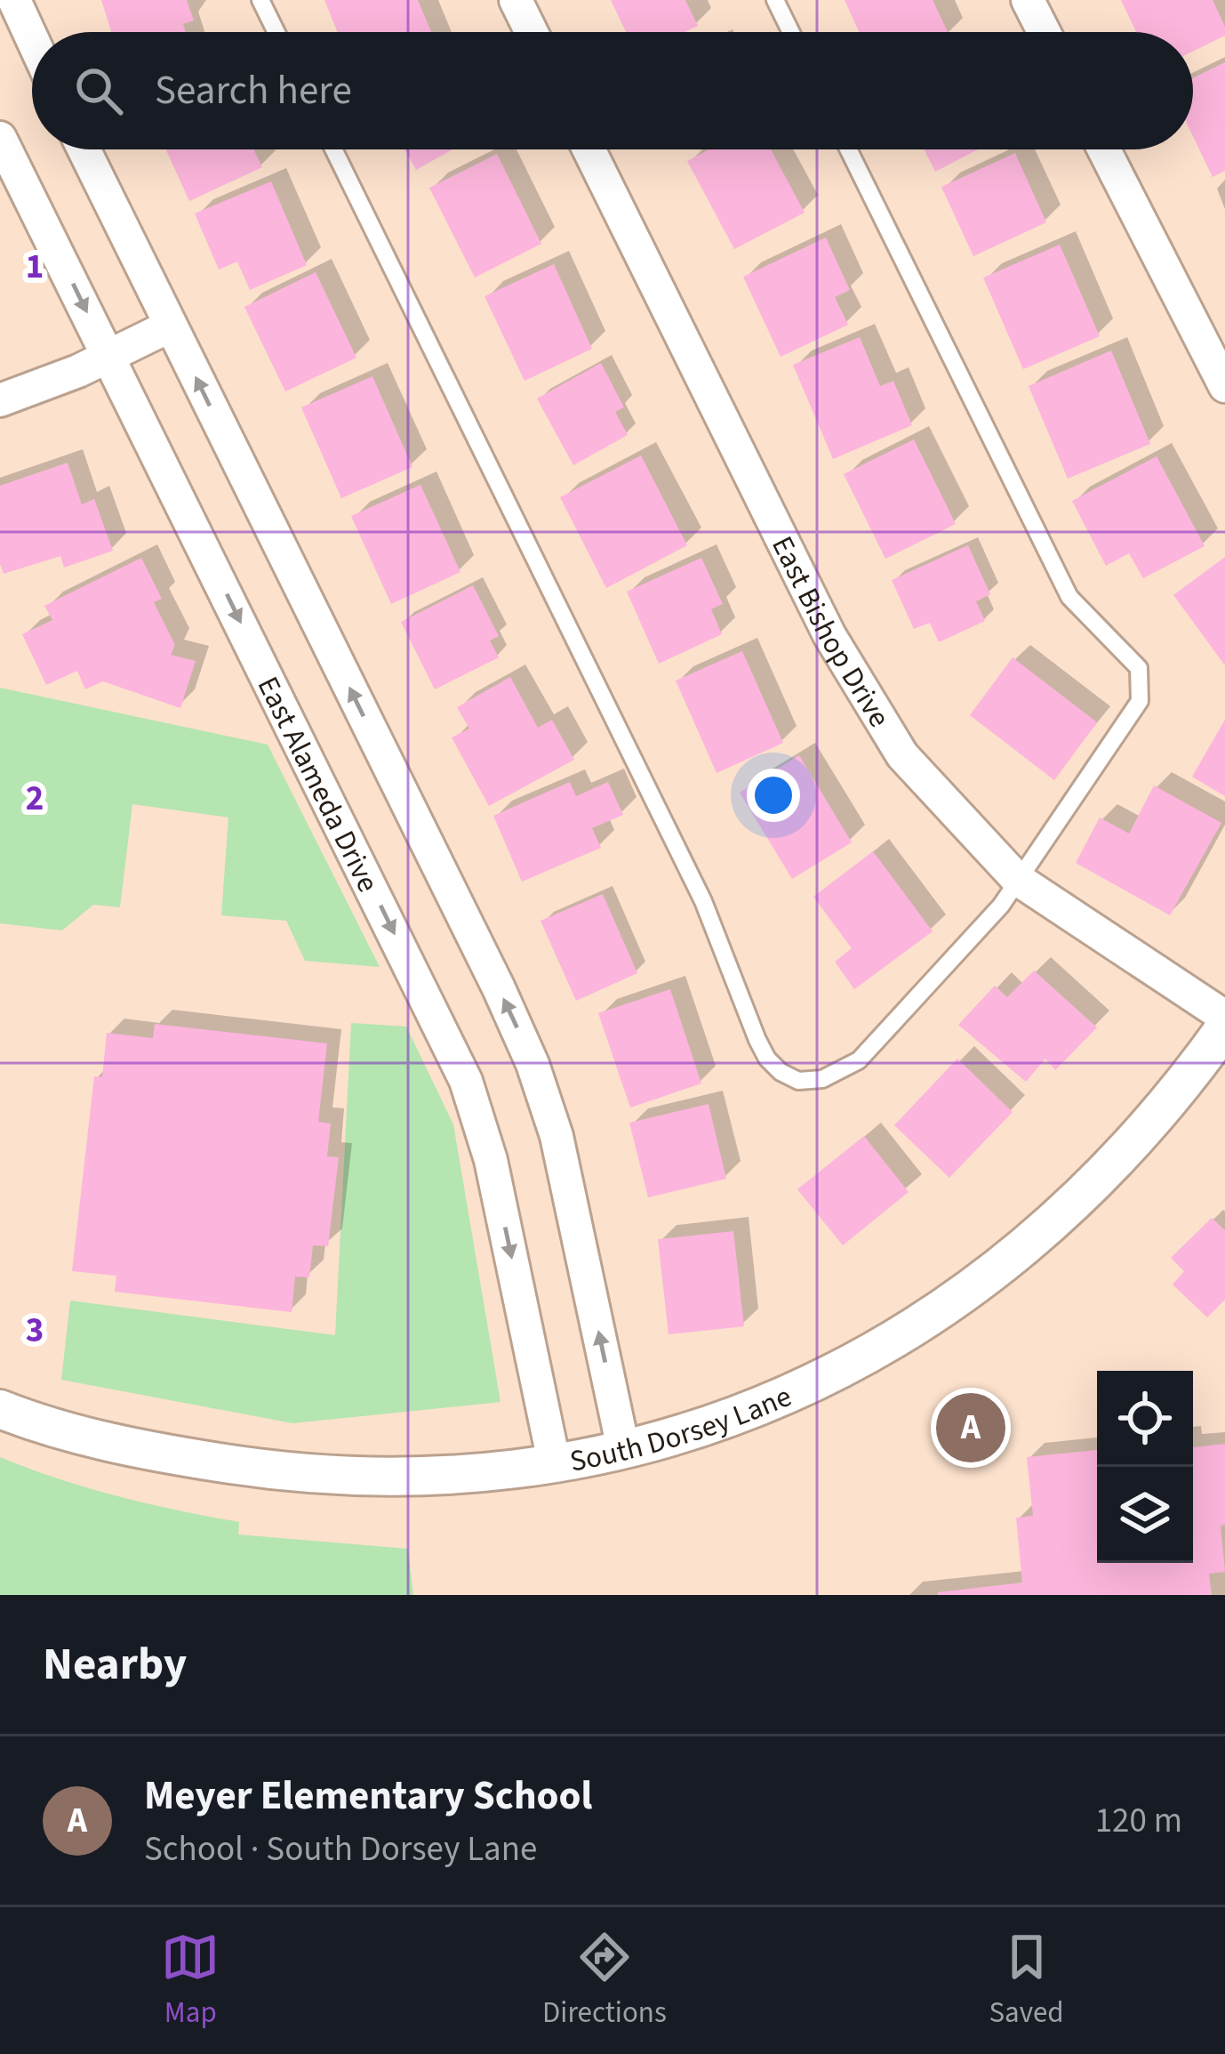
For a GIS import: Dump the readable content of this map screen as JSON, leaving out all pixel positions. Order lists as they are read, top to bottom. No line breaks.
{"streets":{"street":["East Bishop Drive","East Alameda Drive","South Dorsey Lane"]},"crossings":[["East Alameda Drive","South Dorsey Lane"]],"page":{"search":"Search here","pins":"A","heading":"Nearby","list":[{"mark":"A","name":"Meyer Elementary School","note":"School · South Dorsey Lane","value":"120 m"}],"nav":["Map","Directions","Saved"]},"grid":{"rows":["1","2","3"]}}
